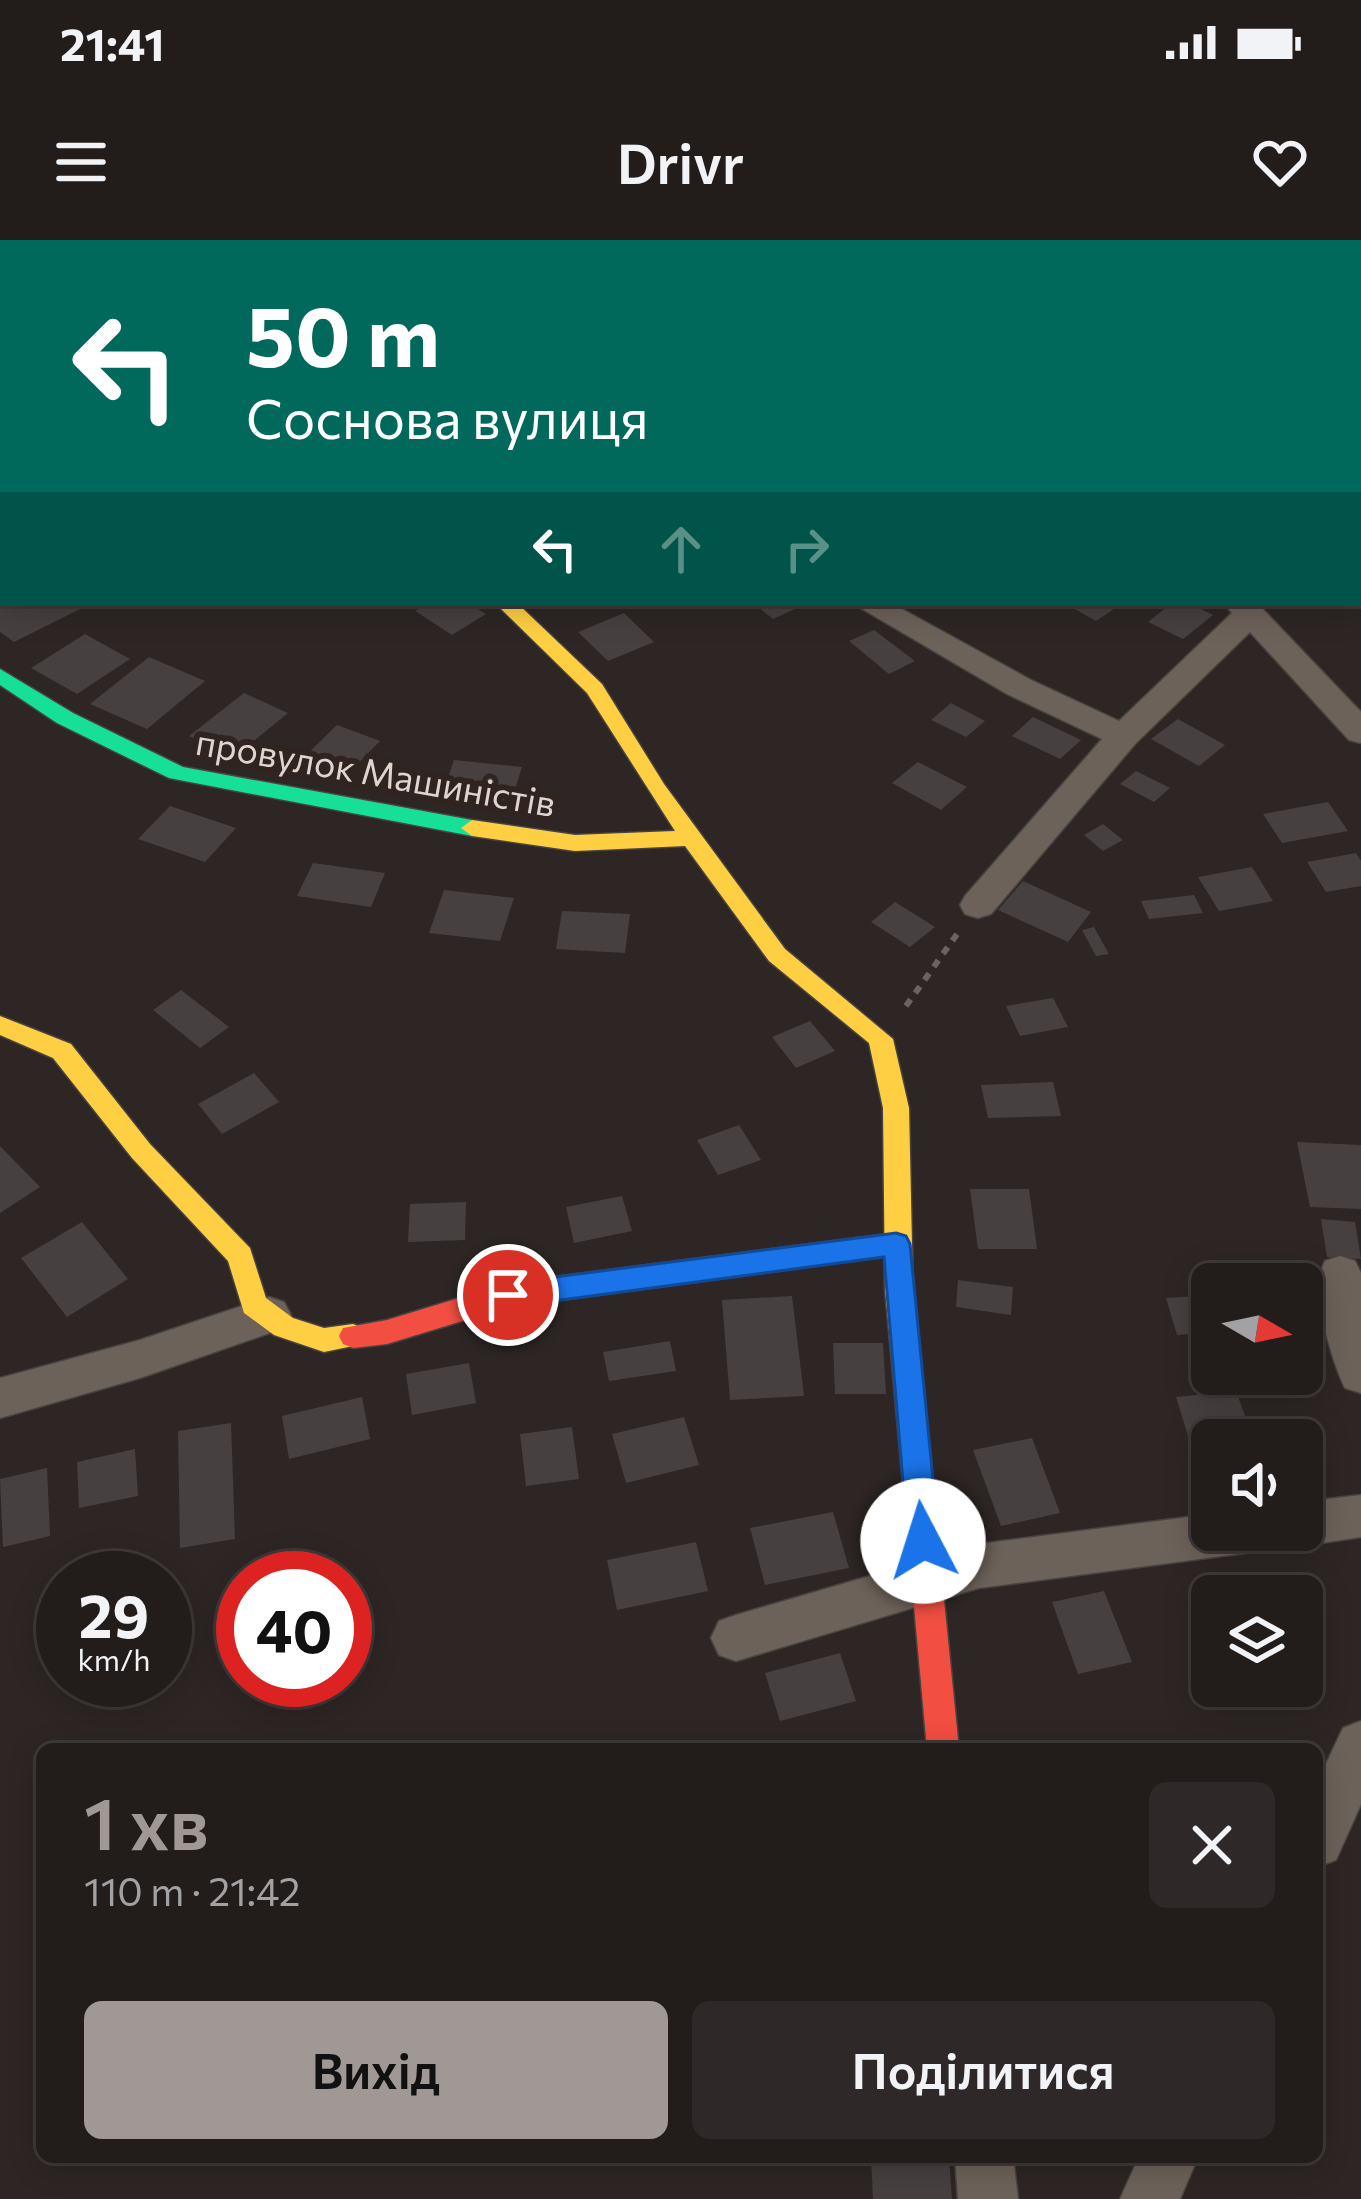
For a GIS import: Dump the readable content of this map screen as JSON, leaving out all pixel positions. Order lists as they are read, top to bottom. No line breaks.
{"streets":{"street":["провулок Машиністів"]},"north":"right","page":{"status":"21:41","header":"Drivr","turn":["50 m","Соснова вулиця"],"speed":"29 km/h","limit":"40","heading":["1 хв","110 m · 21:42"],"buttons":["Вихід","Поділитися"]}}
